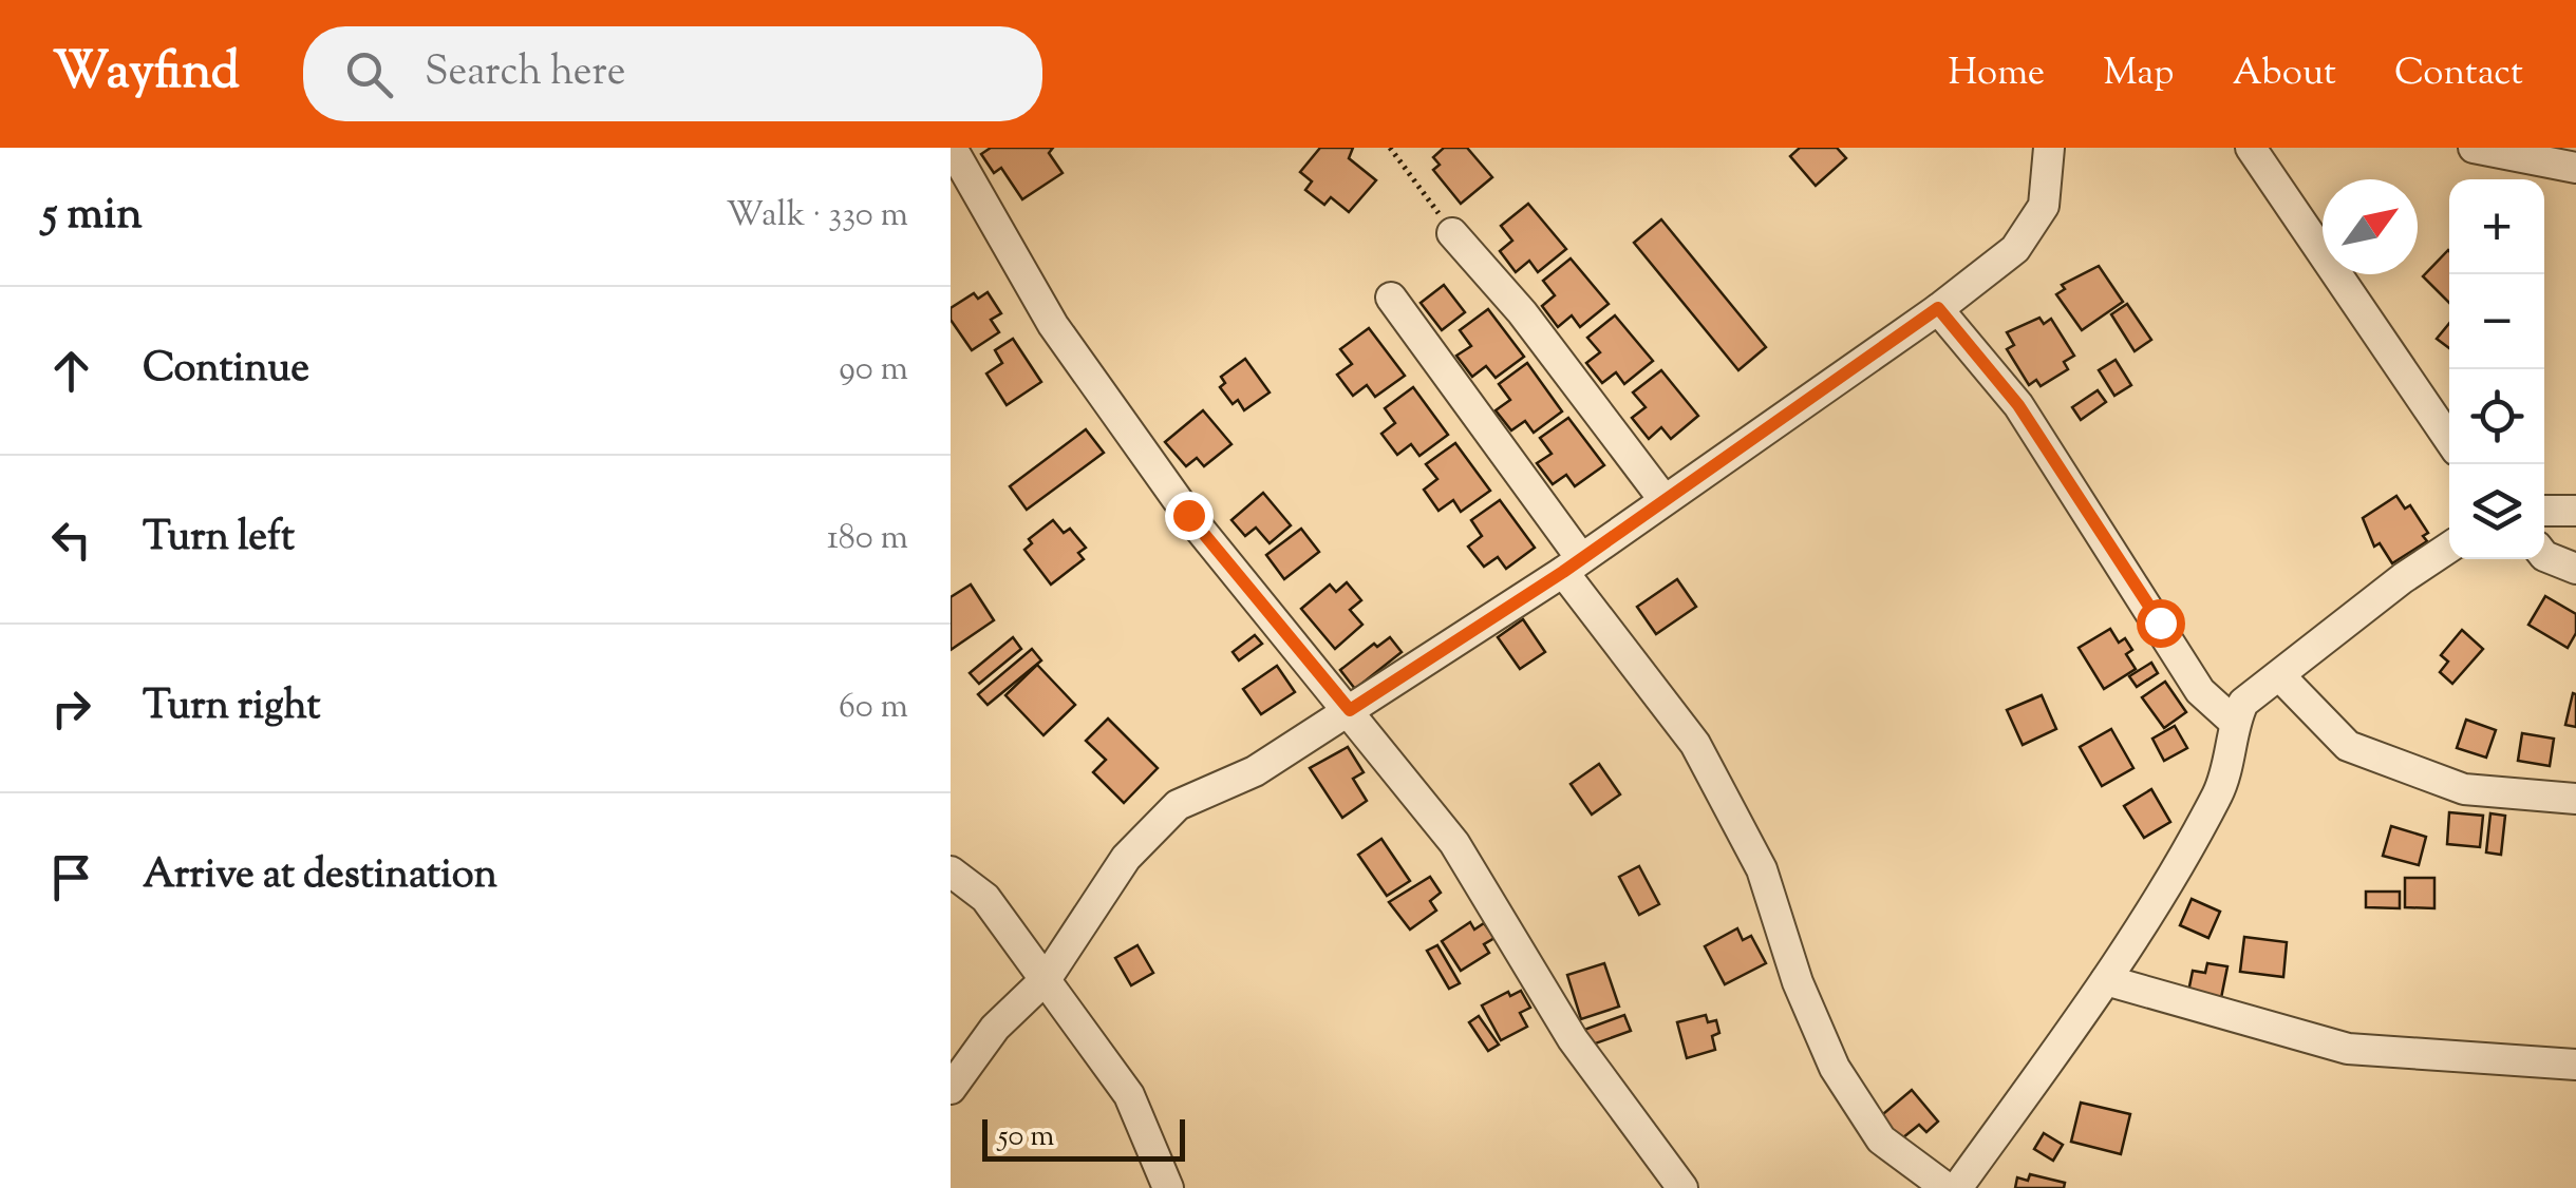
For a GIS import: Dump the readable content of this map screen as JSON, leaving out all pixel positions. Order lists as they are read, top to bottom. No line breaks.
{"scale_bar":"50 m","north":"top right","page":{"header":"Wayfind","search":"Search here","nav":["Home","Map","About","Contact"],"heading":["5 min","Walk · 330 m"],"map_buttons":["+","−"],"list":[["Continue","90 m"],["Turn left","180 m"],["Turn right","60 m"],"Arrive at destination"],"scale":"50 m"}}
